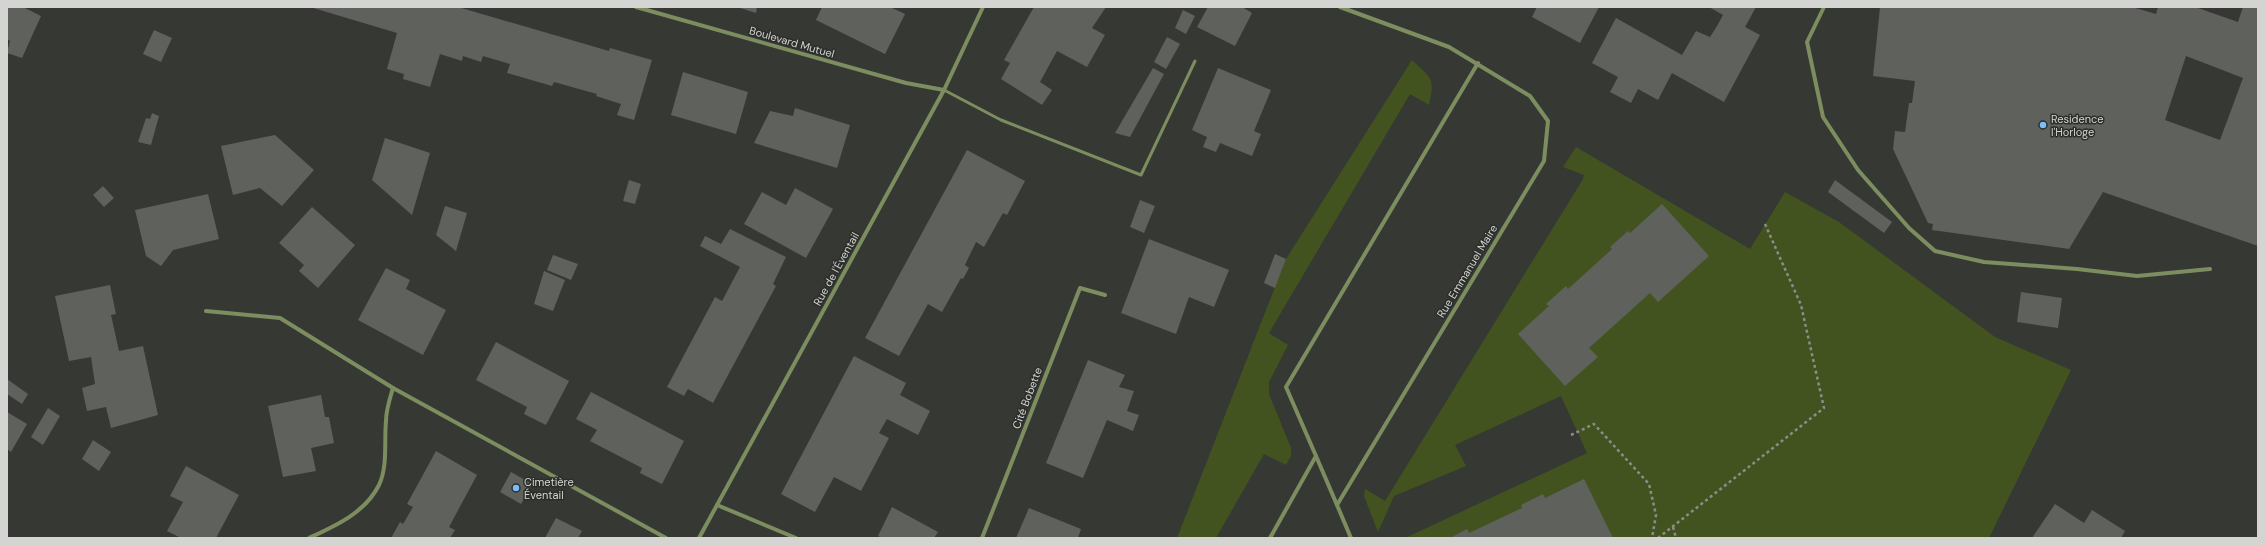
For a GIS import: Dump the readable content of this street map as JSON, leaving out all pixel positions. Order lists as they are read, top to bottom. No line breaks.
{"streets":{"street":["Boulevard Mutuel","Rue de l'Éventail","Rue Emmanuel Maire","Cité Bobette"]},"crossings":[["Boulevard Mutuel","Rue de l'Éventail"]],"places":["Residence l'Horloge","Cimetière Éventail"]}
